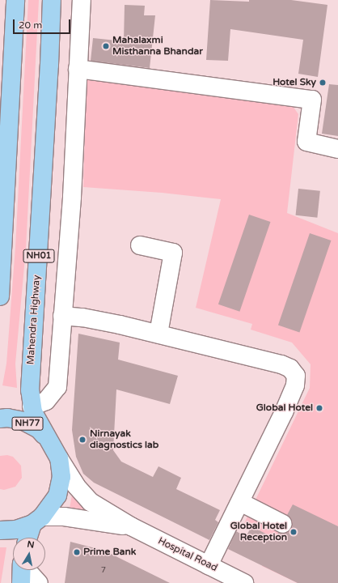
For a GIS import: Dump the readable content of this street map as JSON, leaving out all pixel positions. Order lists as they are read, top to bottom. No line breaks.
{"streets":{"highway":["NH01","Mahendra Highway","NH77"],"street":["Hospital Road"]},"crossings":[["Mahendra Highway","NH77"],["Mahendra Highway","Hospital Road"]],"places":["Mahalaxmi Misthanna Bhandar","Hotel Sky","Global Hotel","Nirnayak diagnostics lab","Global Hotel Reception","Prime Bank"],"house_numbers":["7"],"scale_bar":"20 m","north":"top"}
